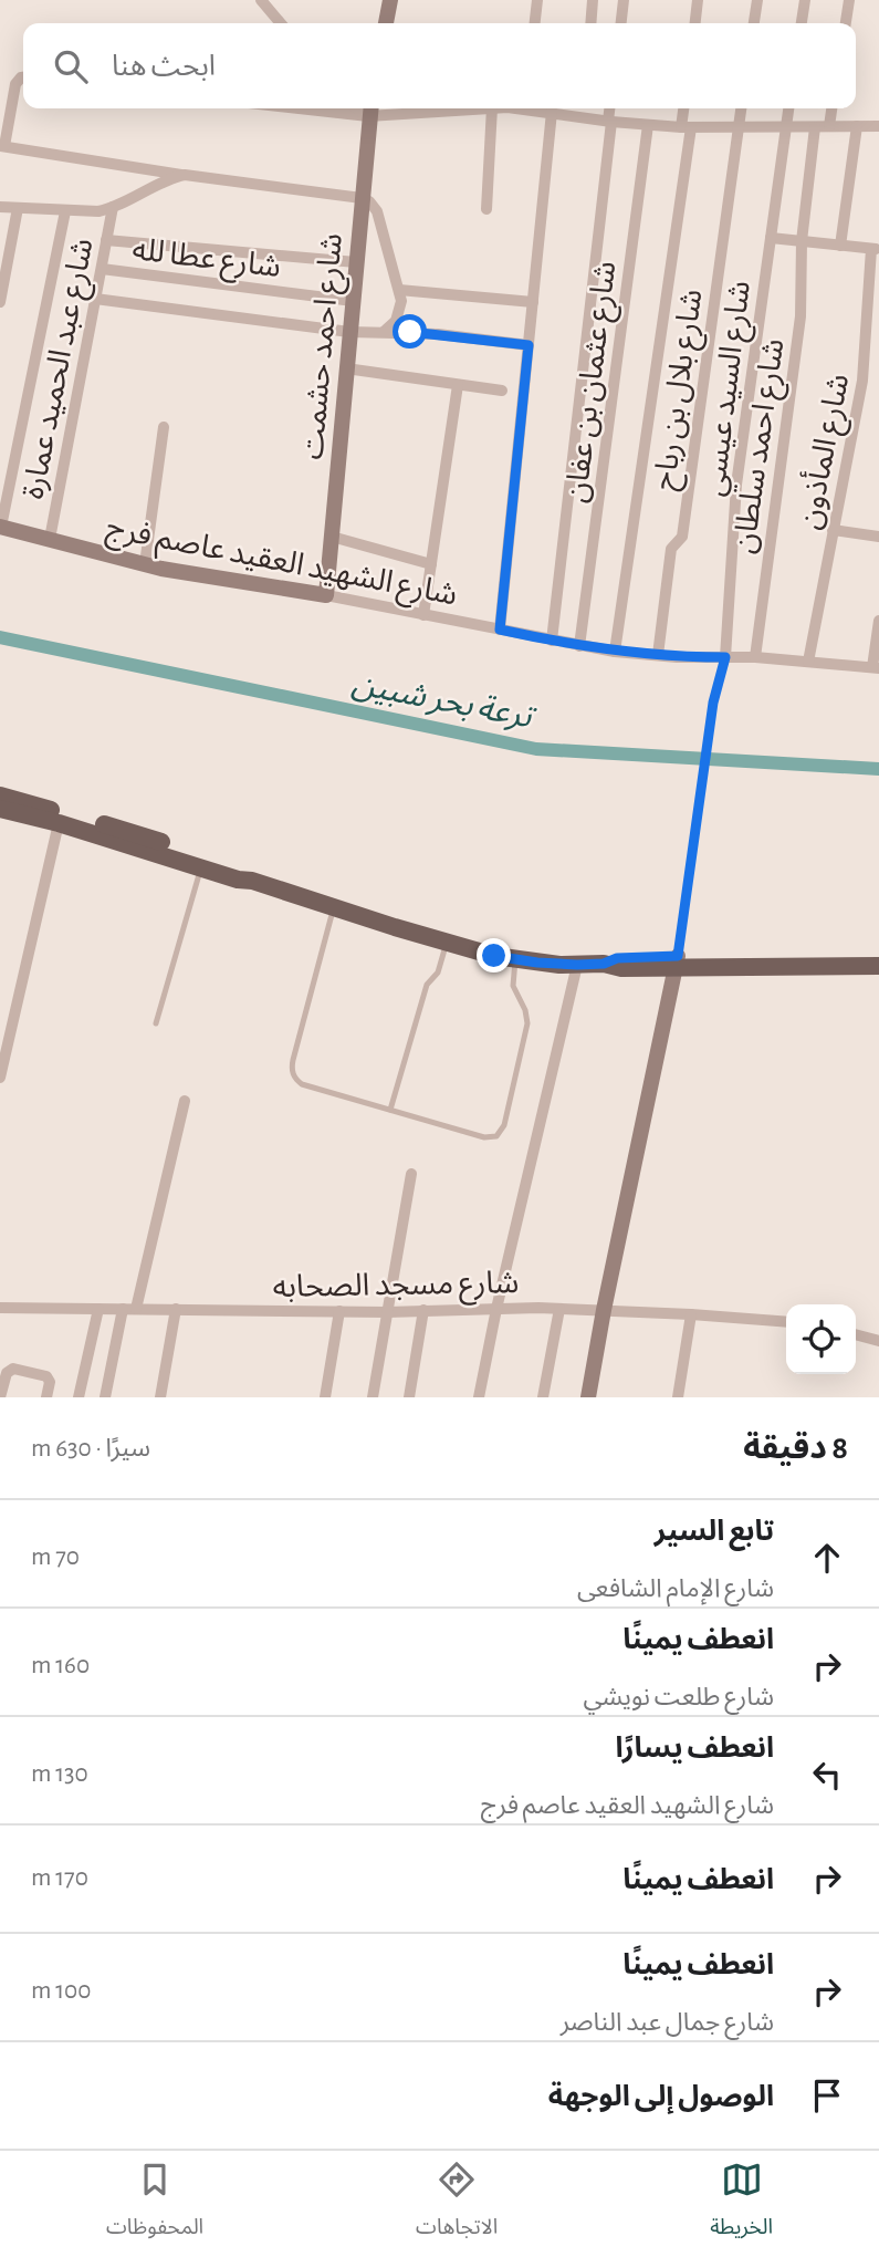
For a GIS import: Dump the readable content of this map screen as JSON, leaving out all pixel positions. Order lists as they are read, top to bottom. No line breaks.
{"streets":{"street":["شارع عطا لله","شارع احمد حشمت","شارع عبد الحميد عمارة","شارع عثمان بن عفان","شارع السيد عيسي","شارع بلال بن رباح","شارع احمد سلطان","شارع المأذون","شارع الشهيد العقيد عاصم فرج","شارع مسجد الصحابه"]},"crossings":[["شارع عطا لله","شارع احمد حشمت"],["شارع عطا لله","شارع عبد الحميد عمارة"],["شارع احمد حشمت","شارع الشهيد العقيد عاصم فرج"],["شارع عبد الحميد عمارة","شارع الشهيد العقيد عاصم فرج"],["شارع عثمان بن عفان","شارع الشهيد العقيد عاصم فرج"],["شارع السيد عيسي","شارع الشهيد العقيد عاصم فرج"],["شارع بلال بن رباح","شارع الشهيد العقيد عاصم فرج"],["شارع احمد سلطان","شارع الشهيد العقيد عاصم فرج"],["شارع المأذون","شارع الشهيد العقيد عاصم فرج"]],"water":["ترعة بحر شبين"],"page":{"search":"ابحث هنا","heading":["8 دقيقة","سيرًا · 630 m"],"list":[["تابع السير","شارع الإمام الشافعى","70 m"],["انعطف يمينًا","شارع طلعت نويشي","160 m"],["انعطف يسارًا","شارع الشهيد العقيد عاصم فرج","130 m"],["انعطف يمينًا","170 m"],["انعطف يمينًا","شارع جمال عبد الناصر","100 m"],"الوصول إلى الوجهة"],"nav":["الخريطة","الاتجاهات","المحفوظات"]}}
